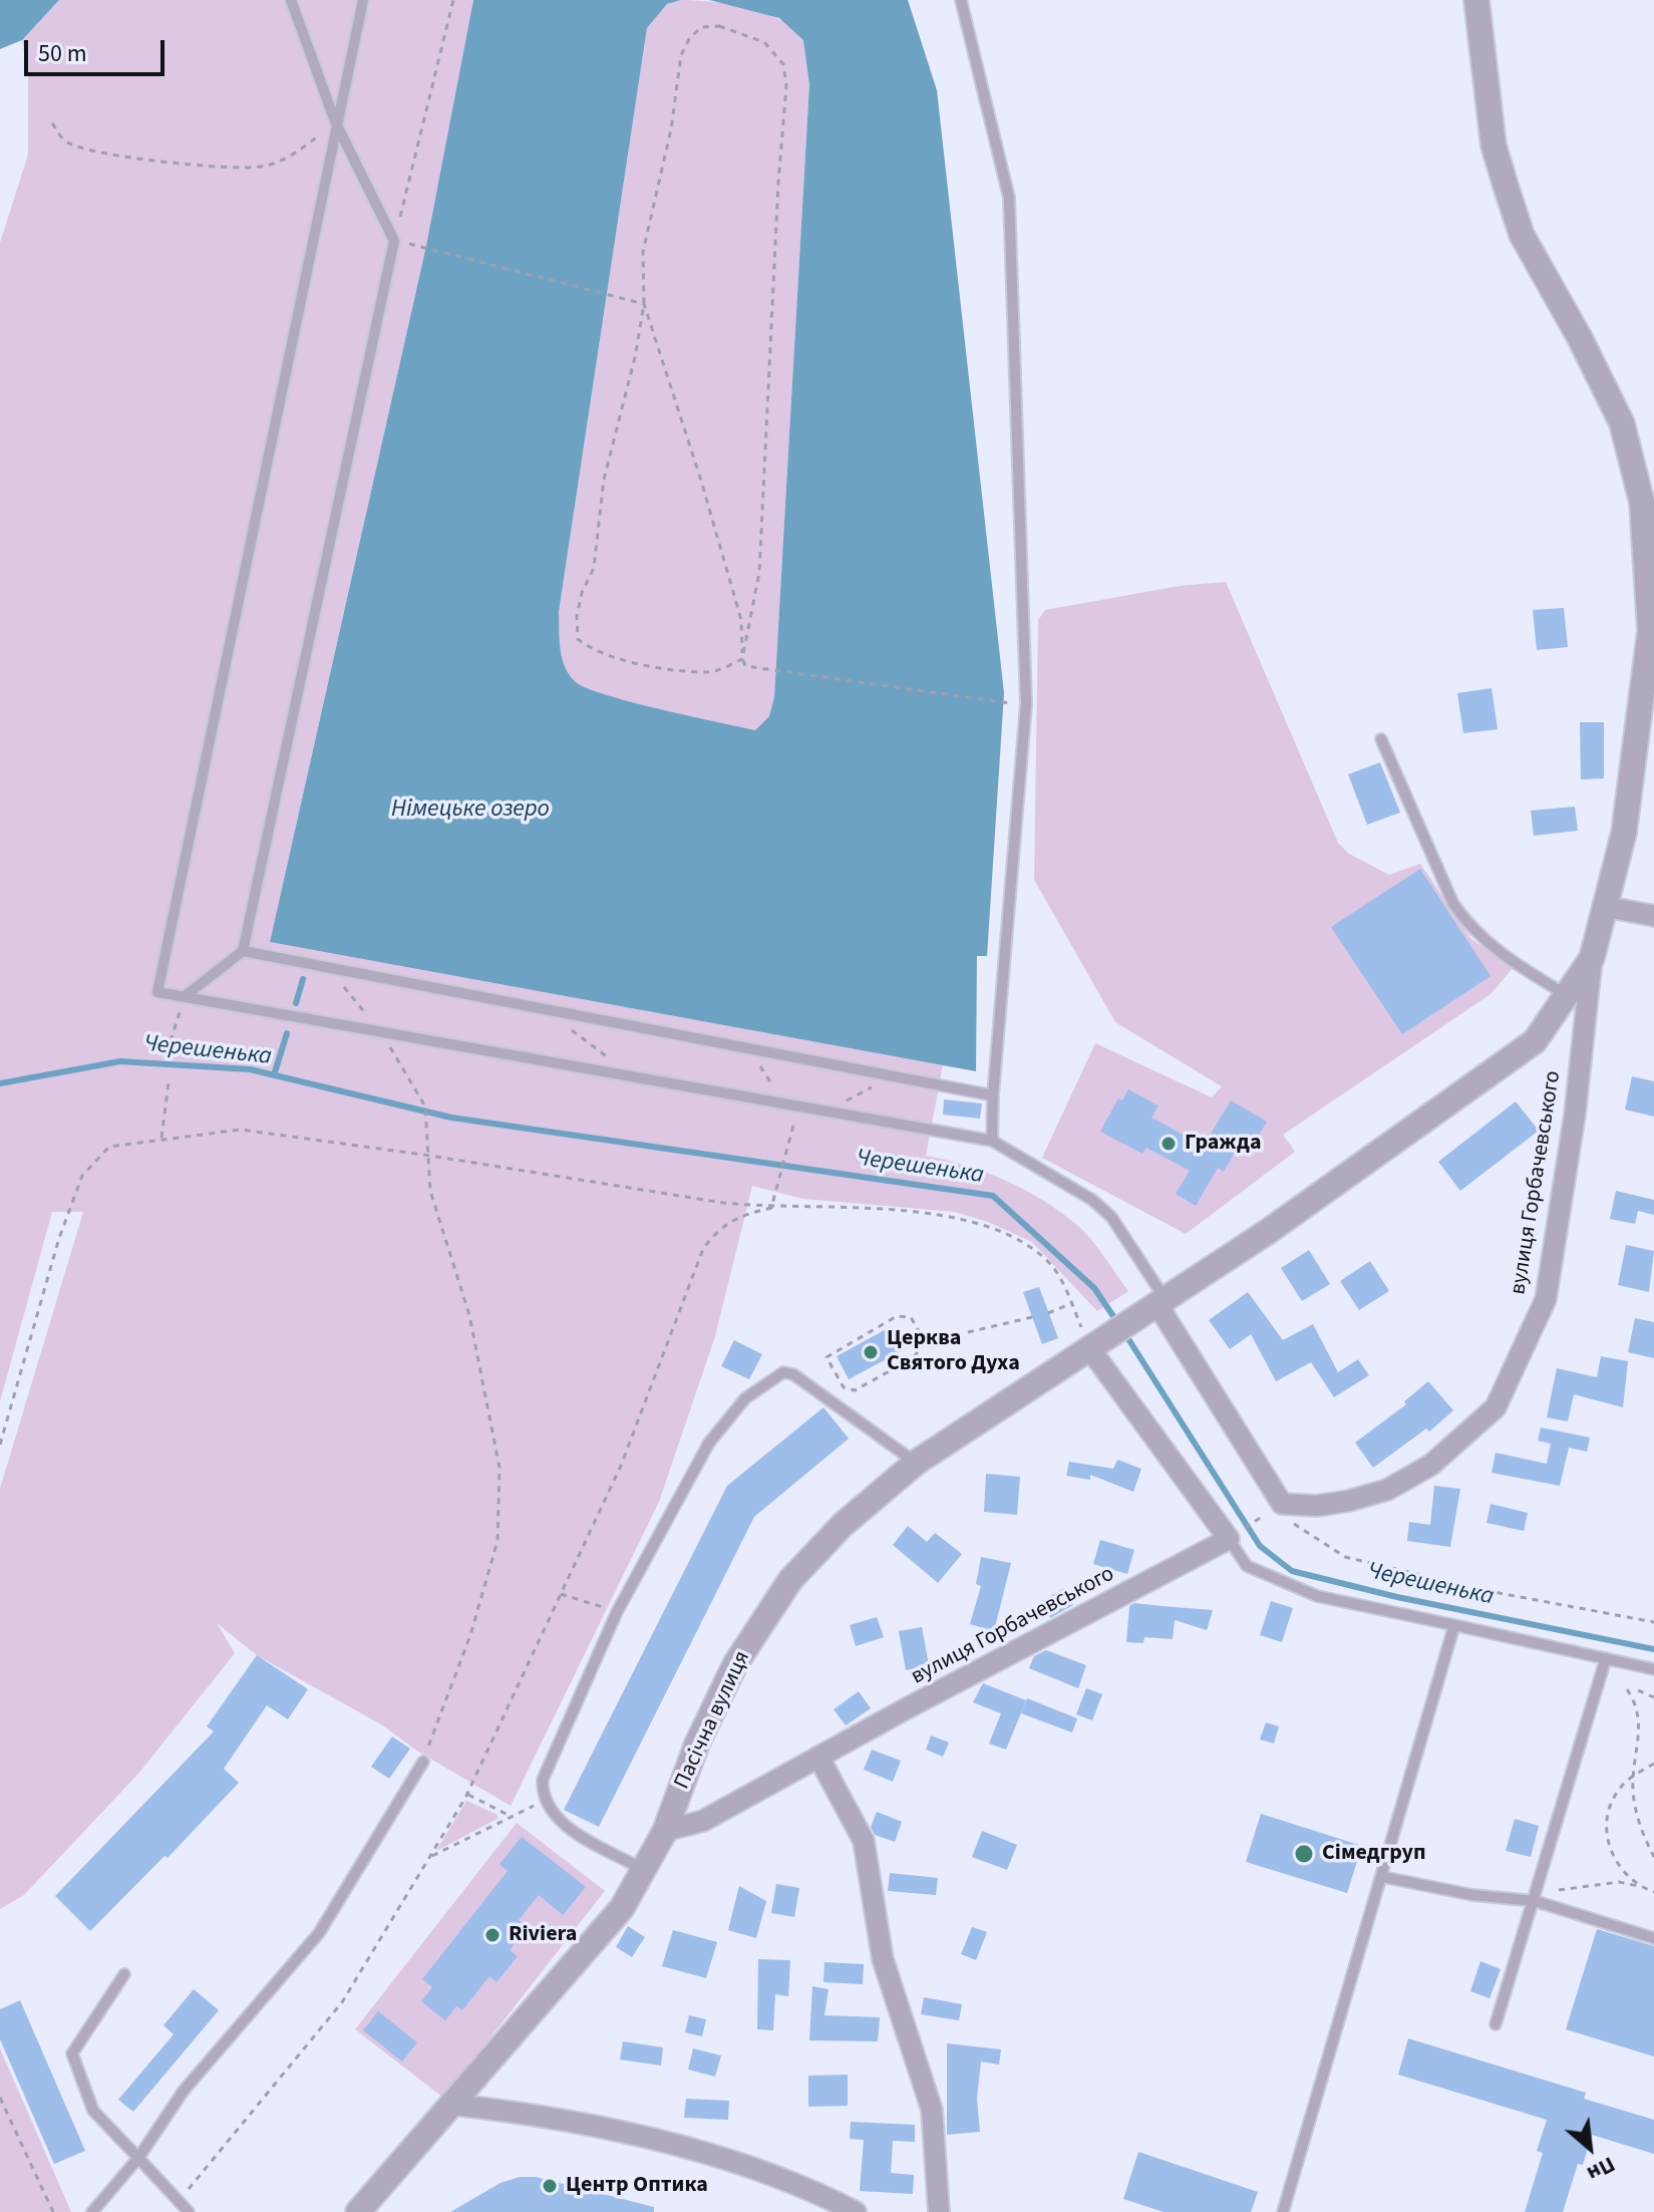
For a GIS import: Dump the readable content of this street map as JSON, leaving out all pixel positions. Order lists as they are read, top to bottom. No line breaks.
{"streets":{"street":["вулиця Горбачевського","Пасічна вулиця"]},"crossings":[["вулиця Горбачевського","Пасічна вулиця"]],"water":["Німецьке озеро","Черешенька"],"places":["Гражда","Церква Святого Духа","Сімедгруп","Riviera","Центр Оптика"],"scale_bar":"50 m","north":"bottom right"}
